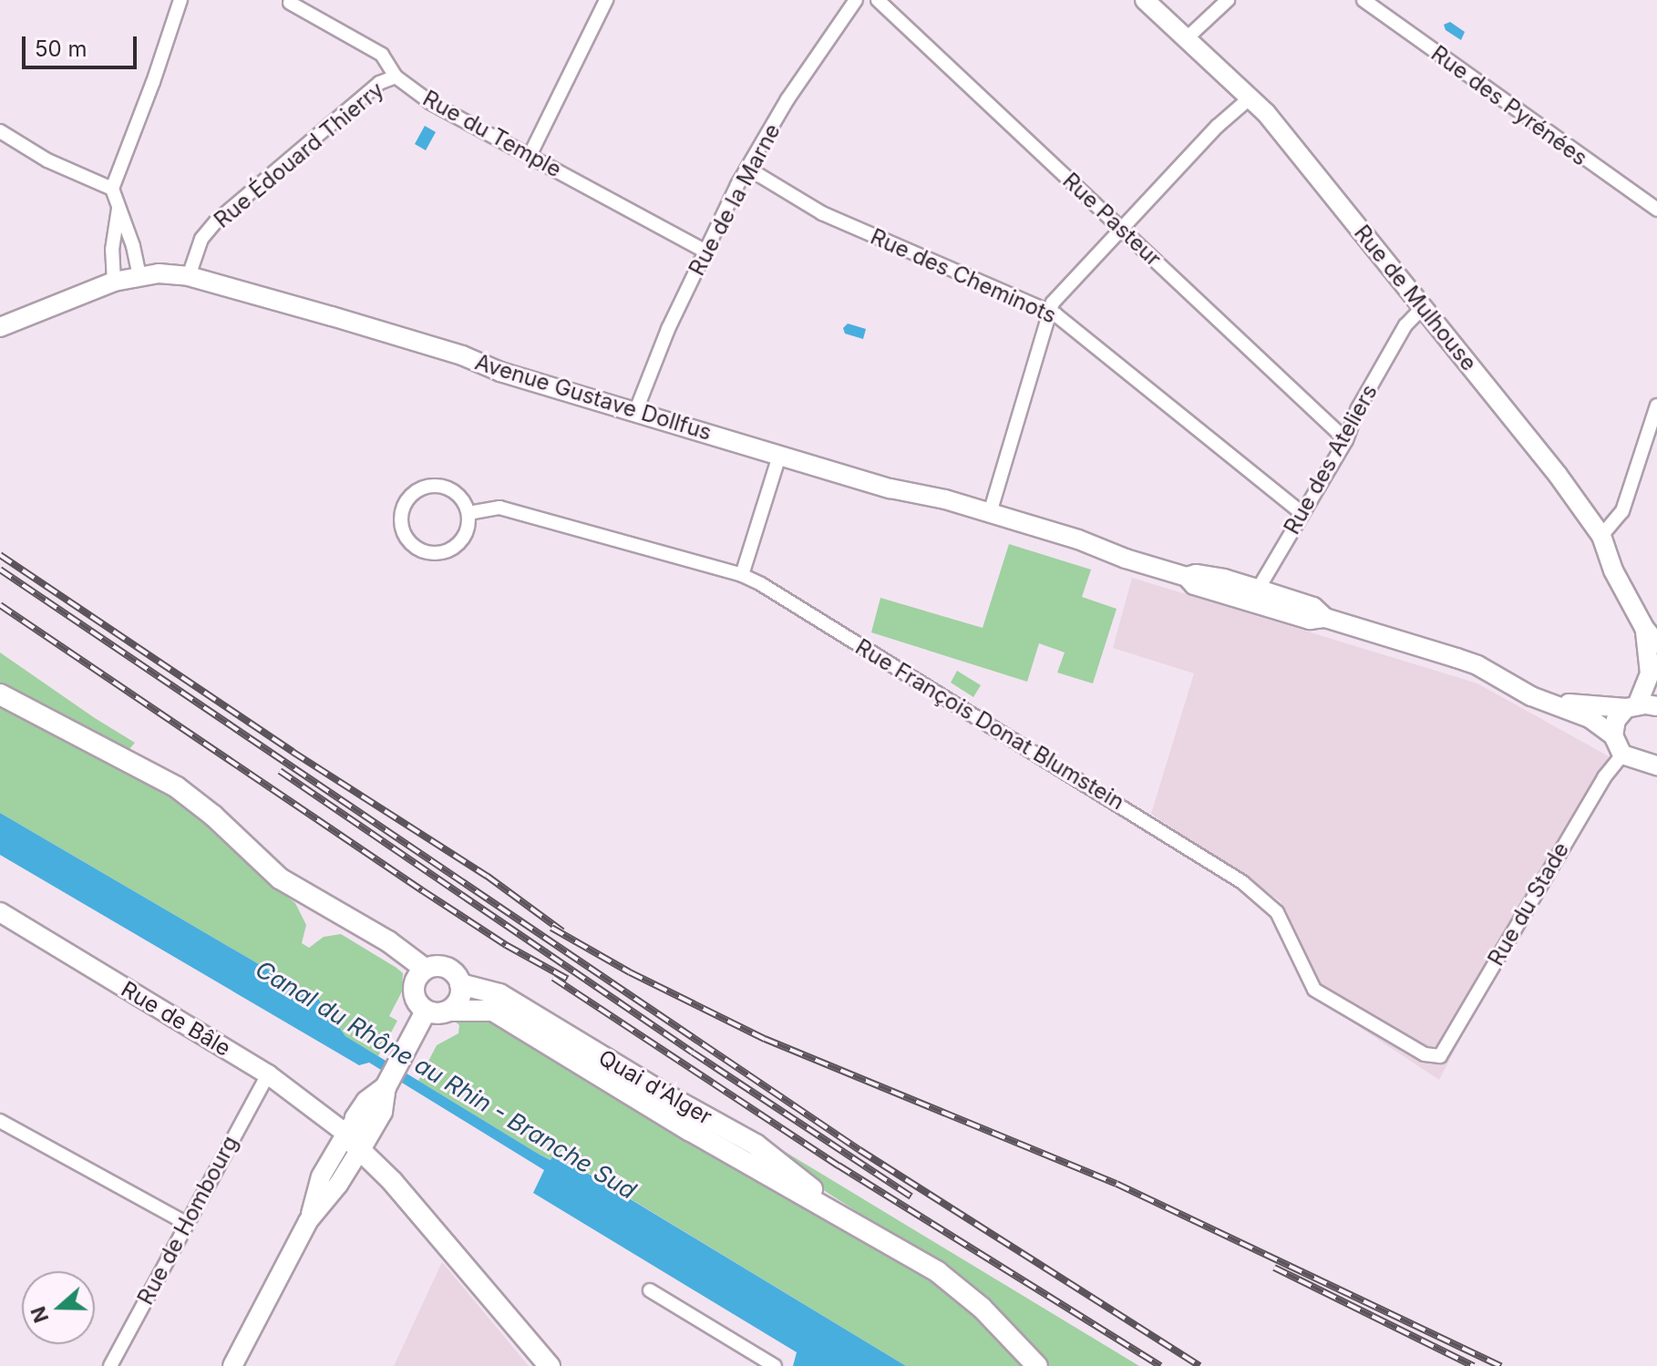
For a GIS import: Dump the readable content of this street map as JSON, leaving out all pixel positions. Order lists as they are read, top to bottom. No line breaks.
{"streets":{"main road":["Rue de Mulhouse","Avenue Gustave Dollfus","Rue de Bâle","Quai d'Alger"],"street":["Rue des Pyrénées","Rue du Temple","Rue Édouard Thierry","Rue de la Marne","Rue Pasteur","Rue des Cheminots","Rue des Ateliers","Rue François Donat Blumstein","Rue du Stade","Rue de Hombourg"]},"crossings":[["Rue du Temple","Rue Édouard Thierry"],["Rue du Temple","Rue de la Marne"],["Rue Édouard Thierry","Avenue Gustave Dollfus"],["Rue de la Marne","Rue des Cheminots"],["Rue de la Marne","Avenue Gustave Dollfus"],["Rue Pasteur","Rue des Ateliers"],["Rue des Cheminots","Rue des Ateliers"],["Rue de Mulhouse","Avenue Gustave Dollfus"],["Rue de Mulhouse","Rue des Ateliers"],["Avenue Gustave Dollfus","Rue des Ateliers"],["Rue François Donat Blumstein","Rue du Stade"],["Rue de Bâle","Rue de Hombourg"]],"water":["Canal du Rhône au Rhin - Branche Sud"],"scale_bar":"50 m","north":"left"}
